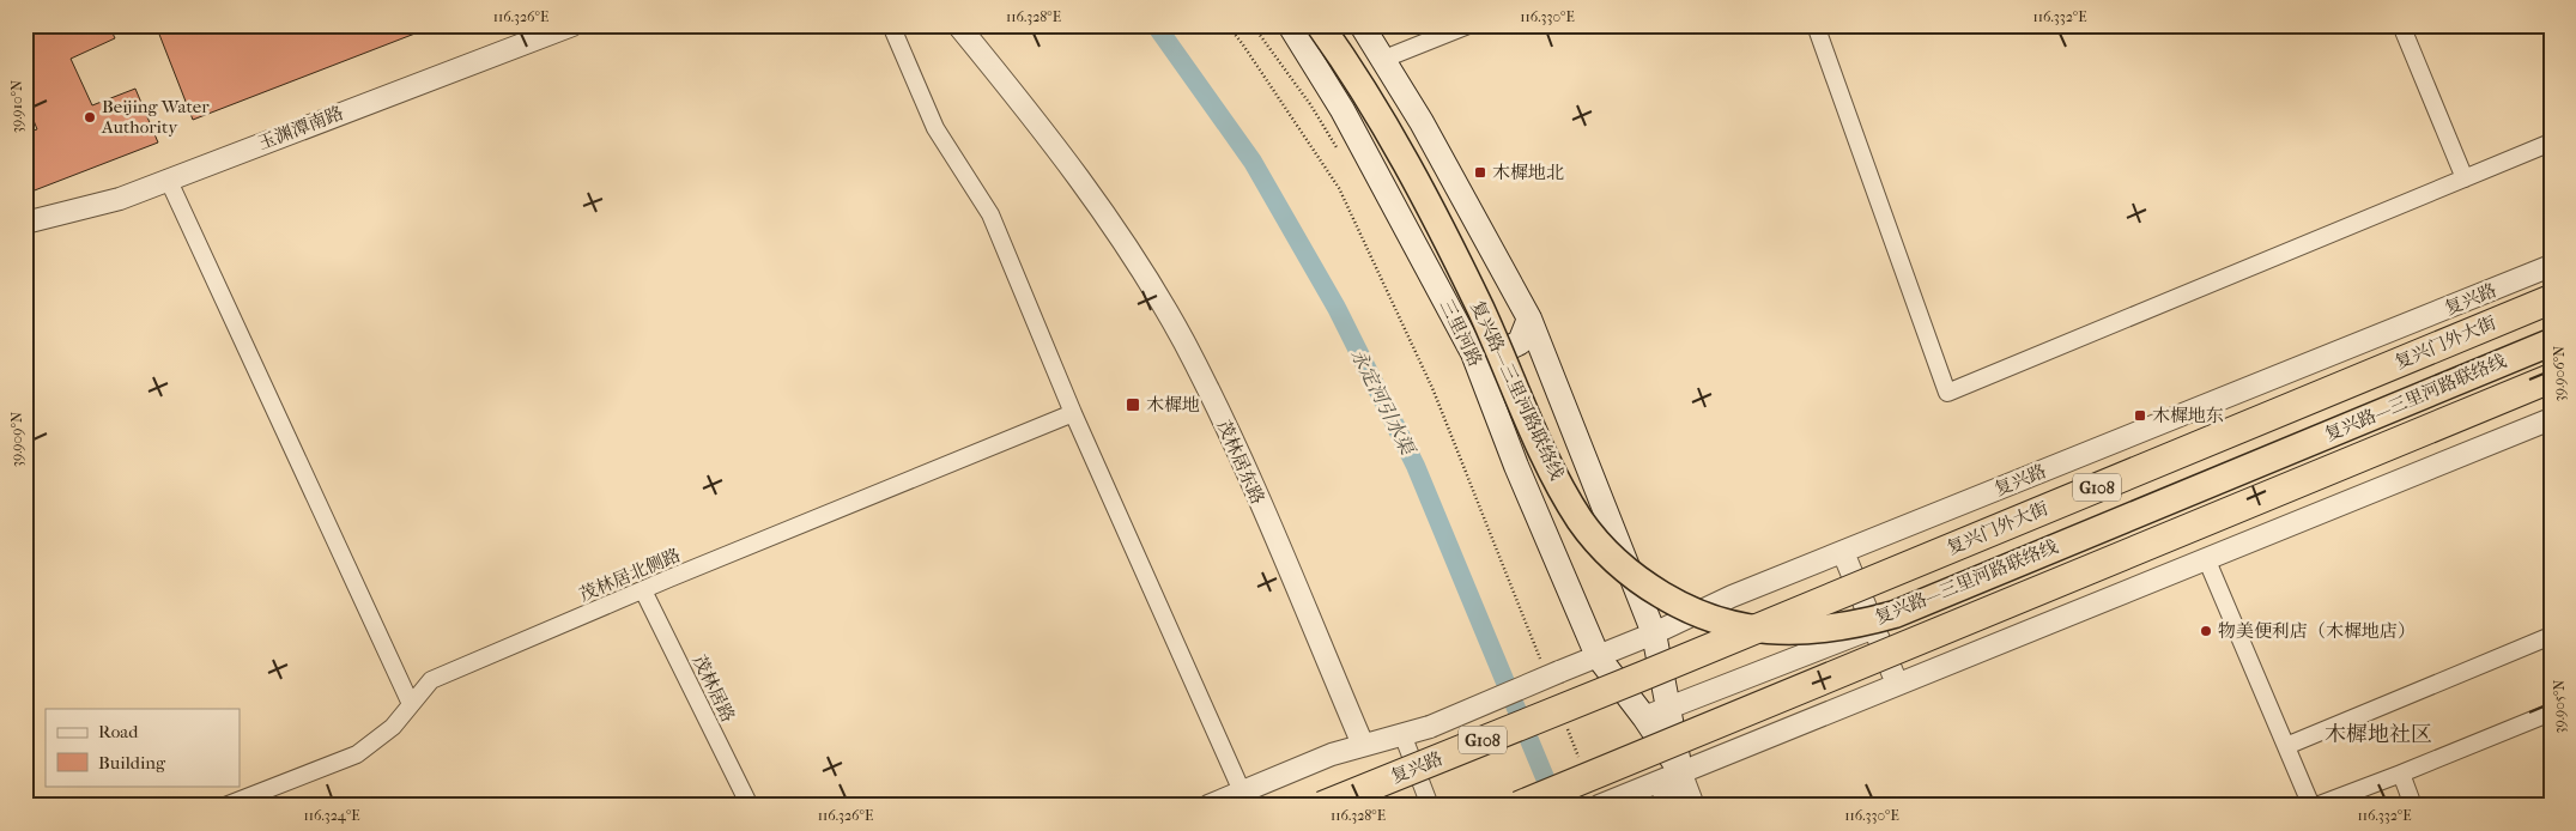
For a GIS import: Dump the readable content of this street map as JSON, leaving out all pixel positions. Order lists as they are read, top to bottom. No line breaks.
{"streets":{"highway":["复兴路","复兴门外大街","G108"],"main road":["三里河路","复兴路—三里河路联络线"],"street":["玉渊潭南路","茂林居东路","茂林居北侧路","茂林居路"]},"crossings":[["复兴路","三里河路"],["复兴路","复兴门外大街"],["复兴路","茂林居东路"],["茂林居北侧路","茂林居路"]],"districts":["木樨地社区"],"water":["永定河引水渠"],"places":{"other":["Beijing Water Authority","物美便利店（木樨地店）"],"transit":["木樨地北","木樨地","木樨地东"]},"legend":["Road","Building"],"coordinates":["116.326°E","116.328°E","116.330°E","116.332°E","39.910°N","39.906°N","39.909°N","39.905°N","116.324°E"]}
